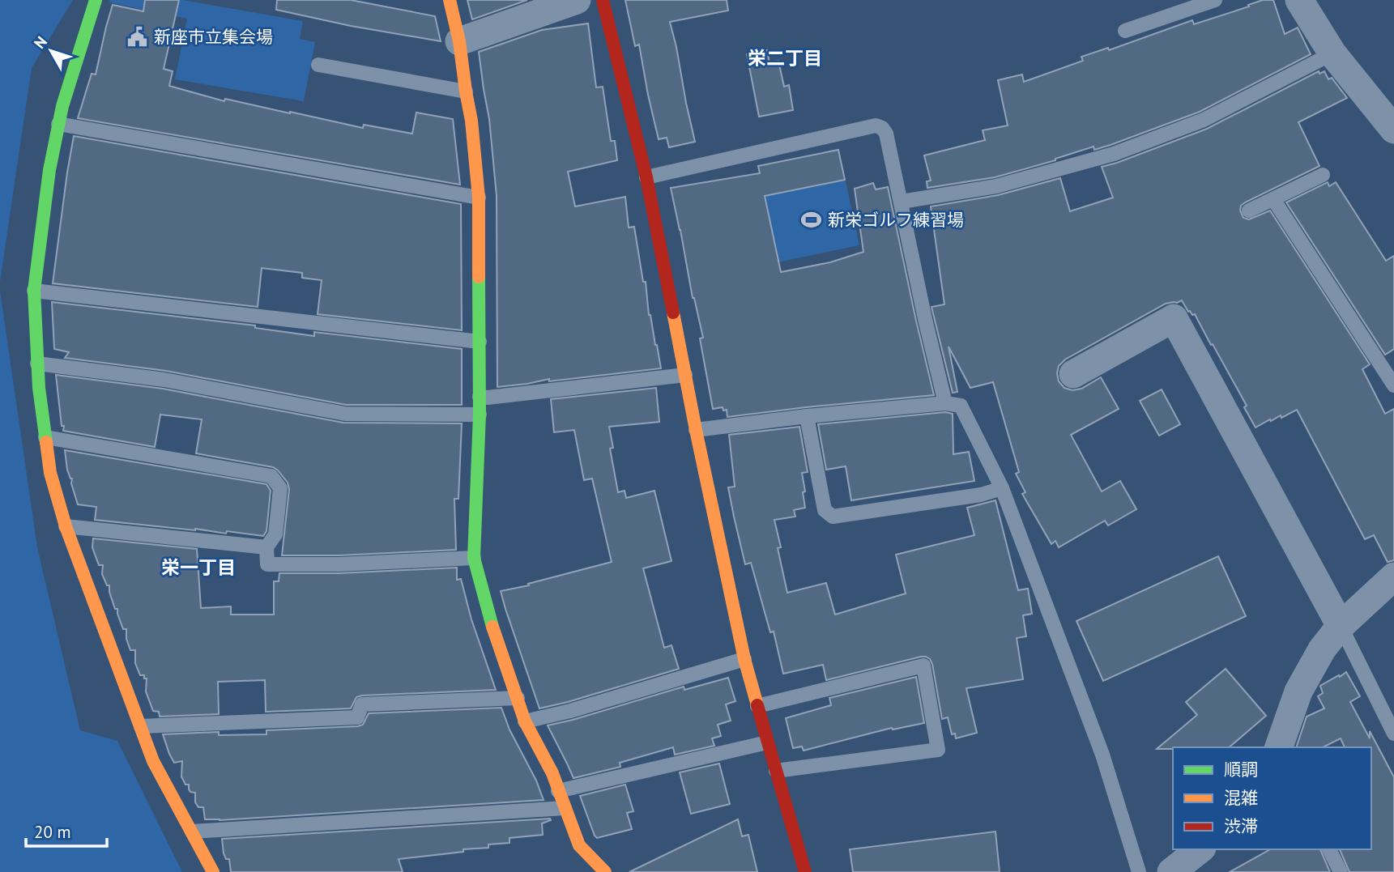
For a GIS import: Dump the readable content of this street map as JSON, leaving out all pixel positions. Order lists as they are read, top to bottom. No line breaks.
{"districts":["栄二丁目","栄一丁目"],"places":{"public building":["新座市立集会場"],"sports":["新栄ゴルフ練習場"]},"legend":["順調","混雑","渋滞"],"scale_bar":"20 m","north":"top left"}
